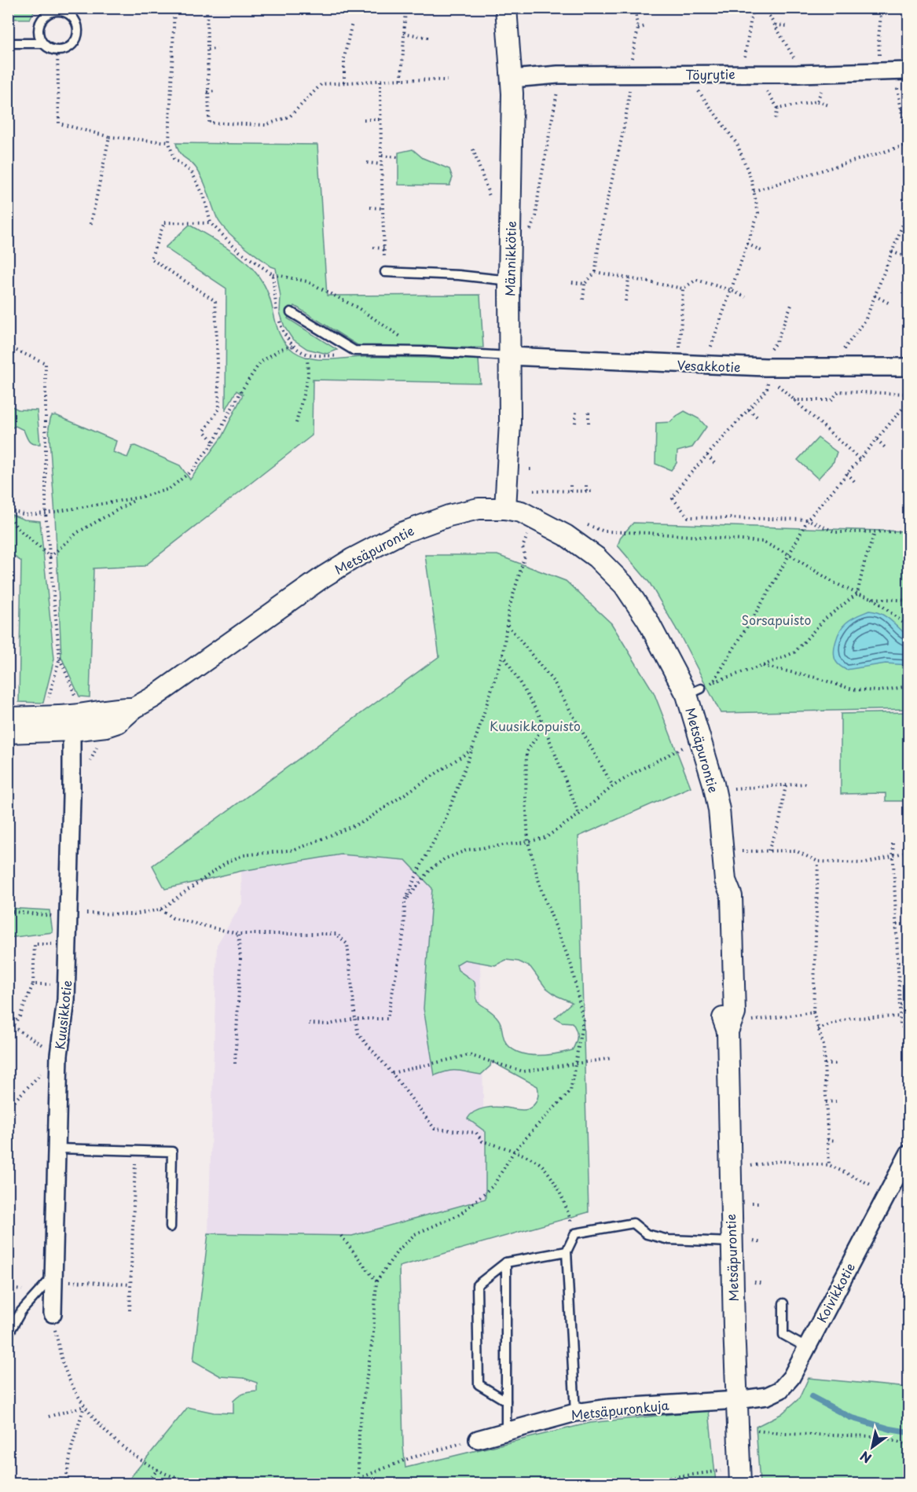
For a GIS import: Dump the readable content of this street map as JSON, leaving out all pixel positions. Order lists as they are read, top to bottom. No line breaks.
{"streets":{"street":["Töyrytie","Männikkötie","Vesakkotie","Metsäpurontie","Kuusikkotie","Koivikkotie","Metsäpuronkuja"]},"crossings":[["Töyrytie","Männikkötie"],["Männikkötie","Vesakkotie"],["Männikkötie","Metsäpurontie"],["Metsäpurontie","Kuusikkotie"],["Metsäpurontie","Koivikkotie"],["Metsäpurontie","Metsäpuronkuja"],["Koivikkotie","Metsäpuronkuja"]],"parks":["Sorsapuisto","Kuusikkopuisto"],"north":"bottom left"}
